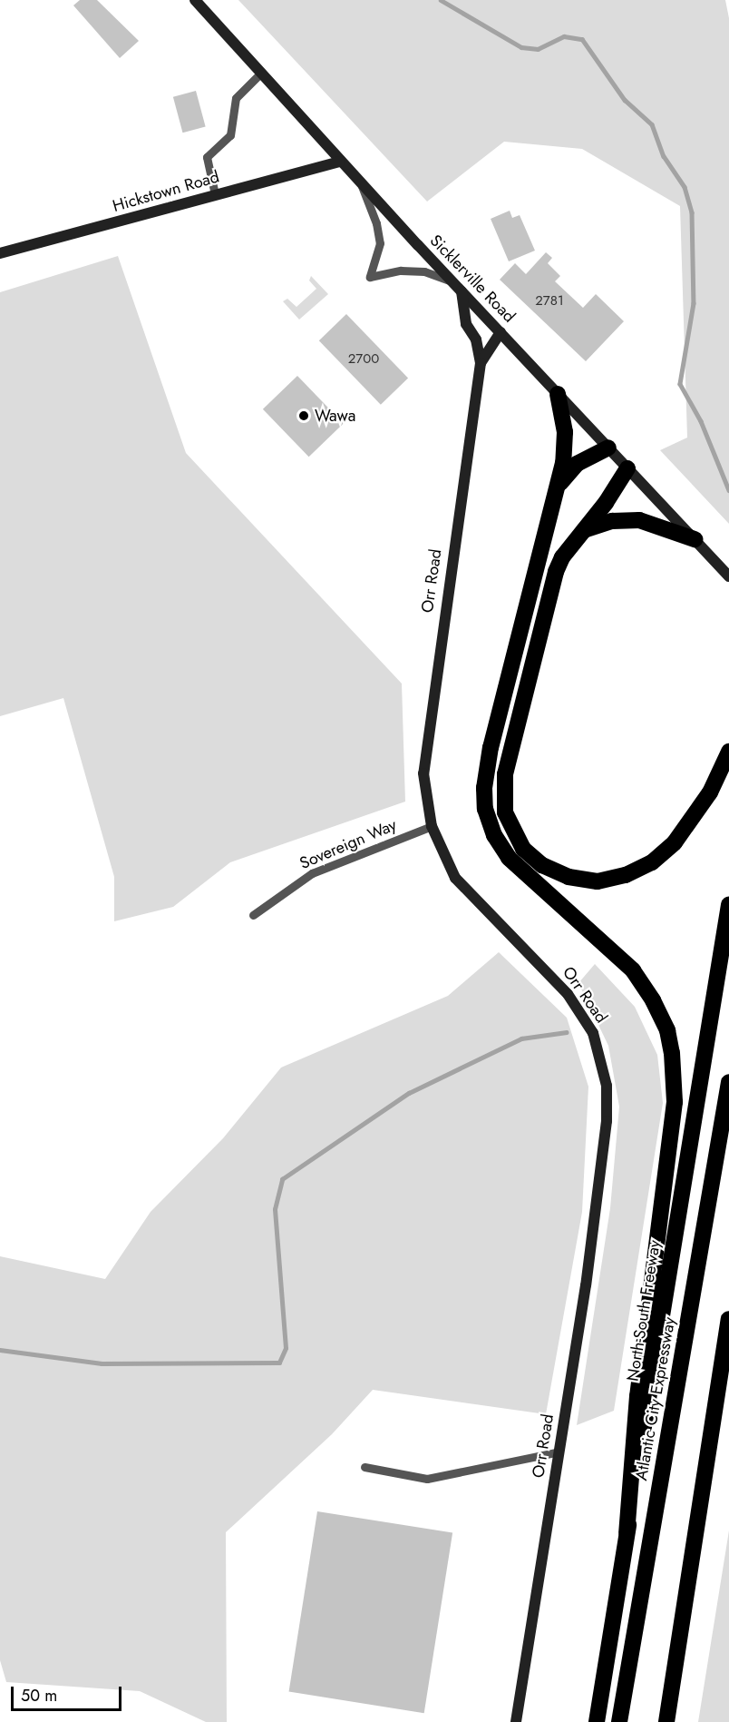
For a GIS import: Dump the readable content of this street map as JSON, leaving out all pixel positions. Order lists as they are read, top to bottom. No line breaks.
{"streets":{"highway":["North-South Freeway","Atlantic City Expressway"],"street":["Hickstown Road","Sicklerville Road","Orr Road"],"lane":["Sovereign Way"]},"crossings":[["Hickstown Road","Sicklerville Road"],["Sicklerville Road","Orr Road"],["Orr Road","Sovereign Way"]],"places":["Wawa"],"house_numbers":["2781","2700"],"scale_bar":"50 m"}
